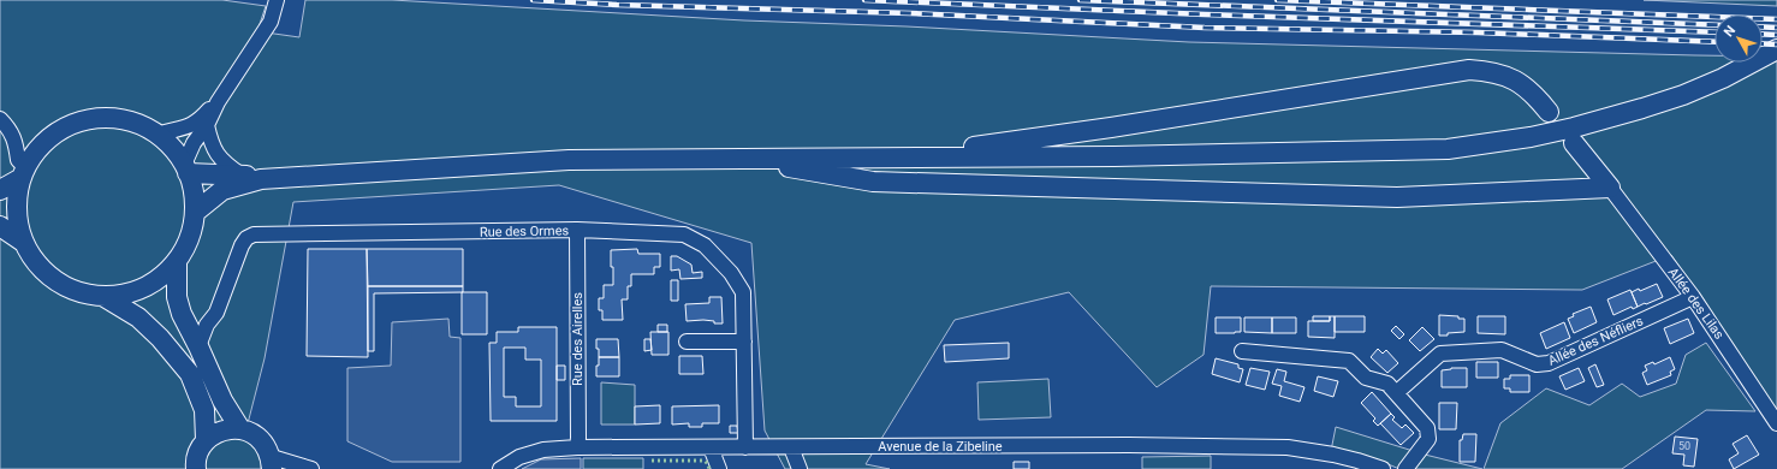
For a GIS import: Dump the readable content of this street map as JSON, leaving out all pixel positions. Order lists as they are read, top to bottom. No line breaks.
{"streets":{"street":["Rue des Ormes","Allée des Lilas","Rue des Airelles","Allée des Néfliers","Avenue de la Zibeline"]},"crossings":[["Rue des Ormes","Rue des Airelles"],["Rue des Ormes","Avenue de la Zibeline"],["Allée des Lilas","Allée des Néfliers"],["Rue des Airelles","Avenue de la Zibeline"]],"house_numbers":["50"],"north":"top left"}
